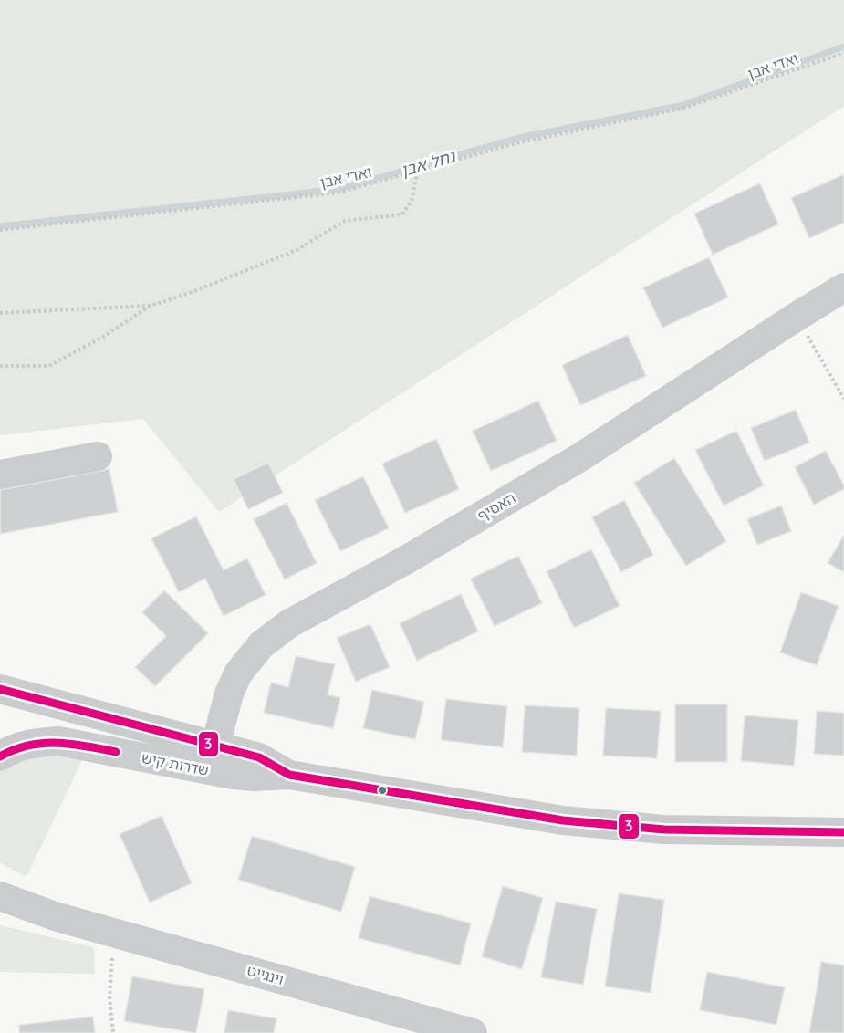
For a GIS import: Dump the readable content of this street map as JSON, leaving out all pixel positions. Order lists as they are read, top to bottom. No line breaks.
{"streets":{"street":["האסיף","שדרות קיש","וינגייט"],"path":["ואדי אבן"]},"crossings":[["האסיף","שדרות קיש"]],"water":["נחל אבן"],"lines":["transit line 3"]}
